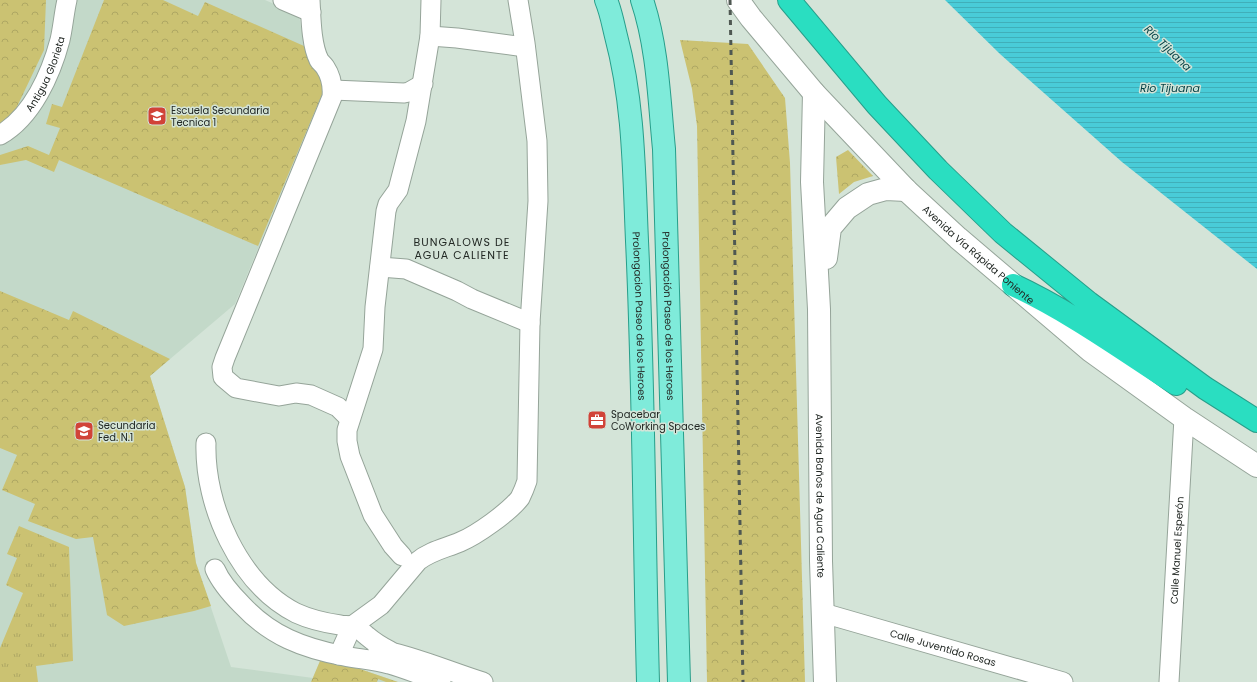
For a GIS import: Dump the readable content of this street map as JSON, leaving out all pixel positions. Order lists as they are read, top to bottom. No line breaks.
{"streets":{"main road":["Prolongacion Paseo de los Heroes","Prolongación Paseo de los Heroes"],"street":["Antigua Glorieta","Avenida Vía Rápida Poniente","Avenida Baños de Agua Caliente","Calle Manuel Esperón","Calle Juventido Rosas"]},"crossings":[["Avenida Vía Rápida Poniente","Avenida Baños de Agua Caliente"],["Avenida Vía Rápida Poniente","Calle Manuel Esperón"],["Avenida Baños de Agua Caliente","Calle Juventido Rosas"]],"districts":["BUNGALOWS DE AGUA CALIENTE"],"water":["Río Tijuana","Rio Tijuana"],"places":{"school or university":["Escuela Secundaria Tecnica 1","Secundaria Fed. N.1"],"office":["Spacebar CoWorking Spaces"]}}
